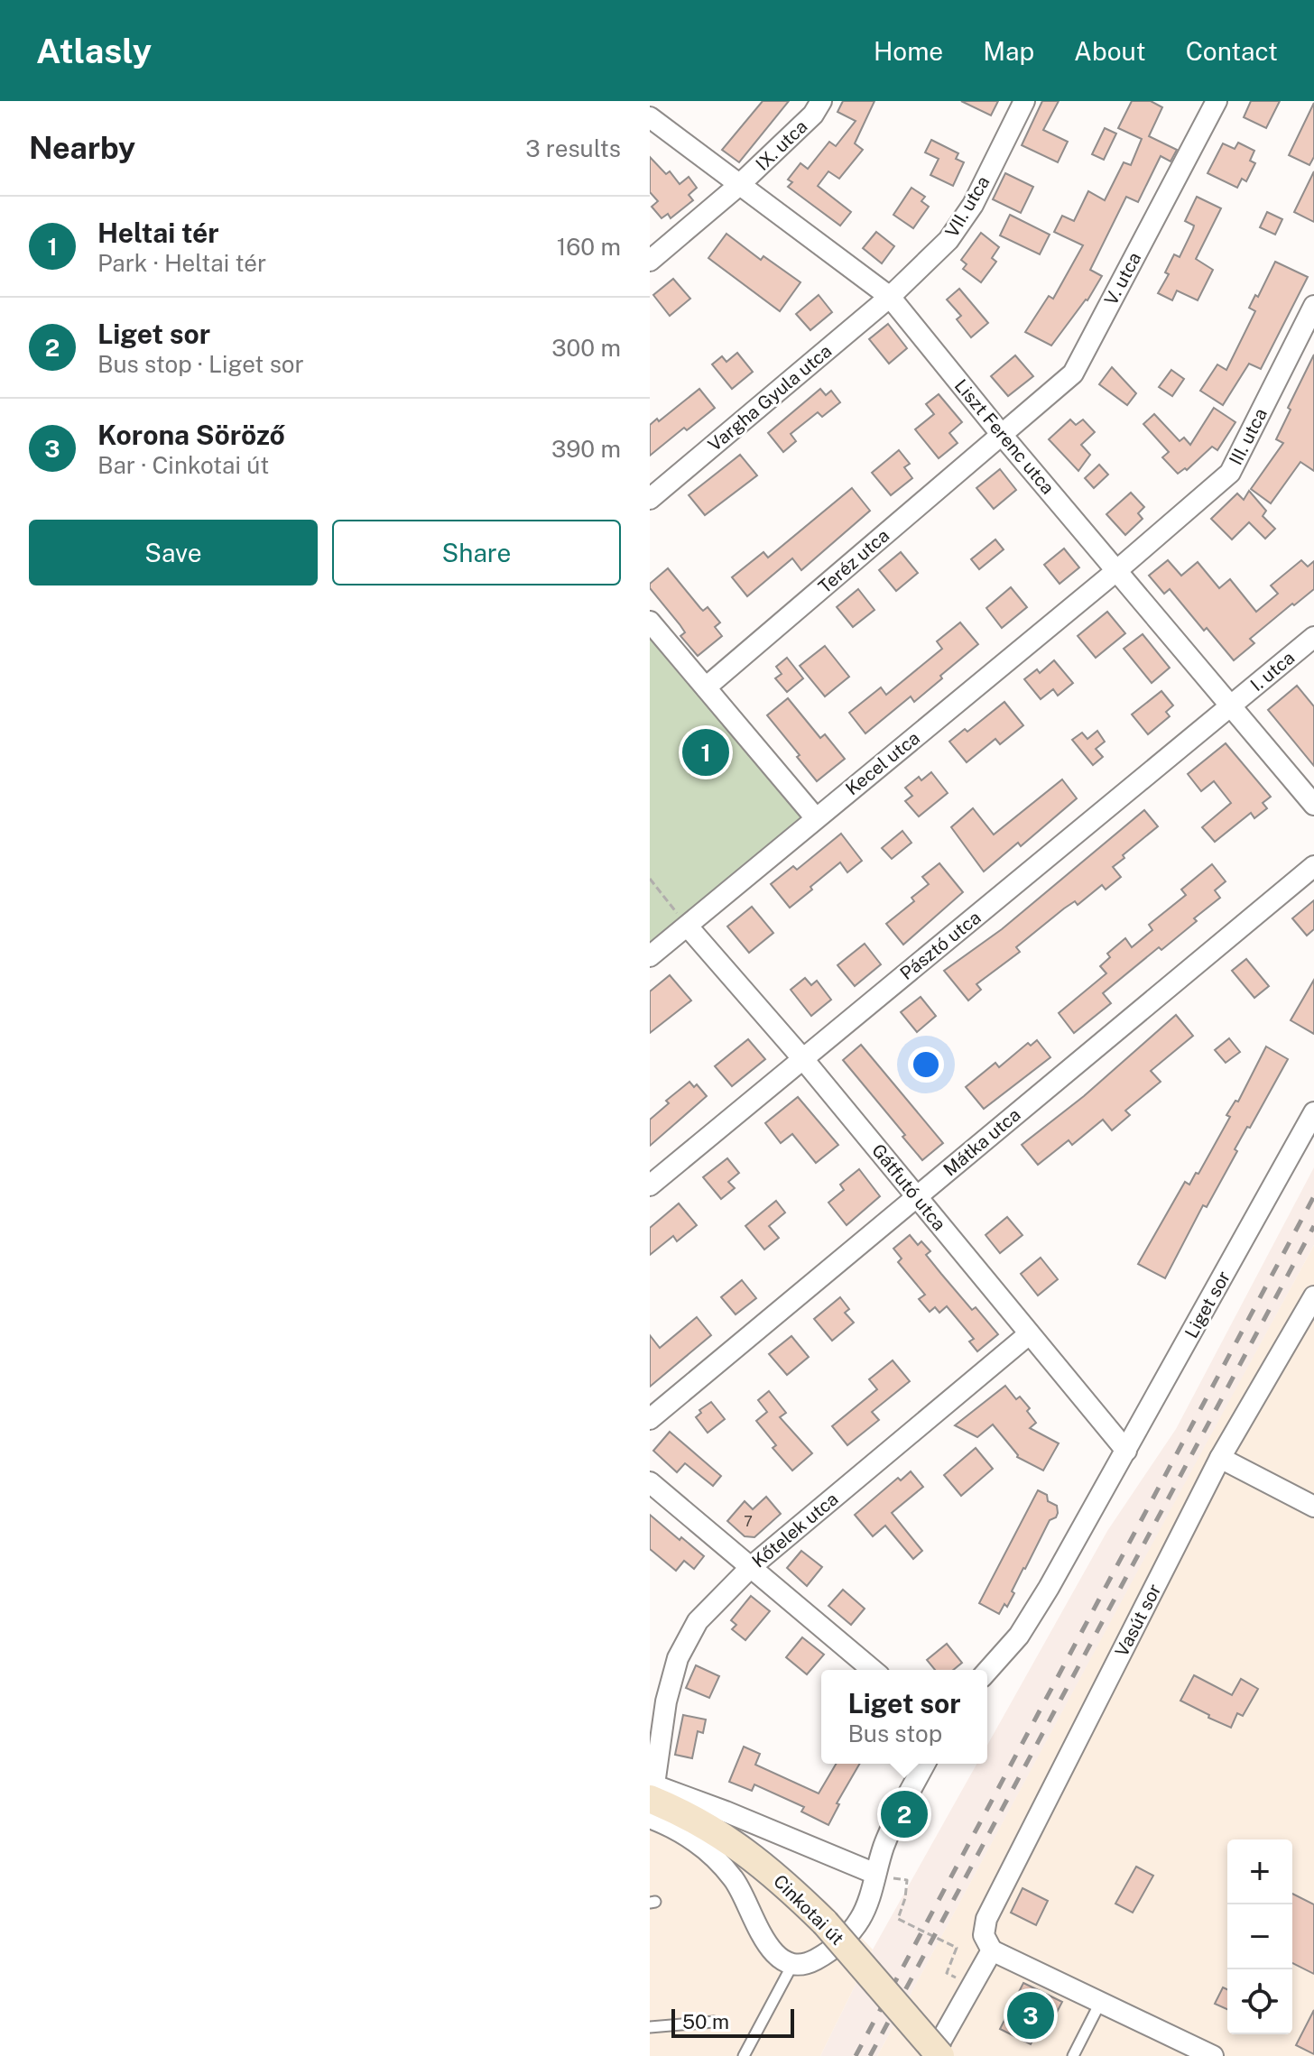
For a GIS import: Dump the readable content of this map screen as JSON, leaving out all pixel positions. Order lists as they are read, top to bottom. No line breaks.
{"streets":{"main road":["Cinkotai út"],"street":["IX. utca","VII. utca","V. utca","Vargha Gyula utca","Liszt Ferenc utca","III. utca","Teréz utca","I. utca","Kecel utca","Pásztó utca","Mátka utca","Gátfutó utca","Liget sor","Kőtelek utca","Vasút sor"]},"crossings":[["IX. utca","Liszt Ferenc utca"],["VII. utca","Vargha Gyula utca"],["VII. utca","Liszt Ferenc utca"],["V. utca","Liszt Ferenc utca"],["V. utca","Teréz utca"],["Vargha Gyula utca","Liszt Ferenc utca"],["Liszt Ferenc utca","III. utca"],["Liszt Ferenc utca","Teréz utca"],["Liszt Ferenc utca","I. utca"],["Liszt Ferenc utca","Kecel utca"],["Liszt Ferenc utca","Pásztó utca"],["III. utca","Kecel utca"],["I. utca","Pásztó utca"],["Kecel utca","Gátfutó utca"],["Pásztó utca","Gátfutó utca"],["Mátka utca","Gátfutó utca"],["Gátfutó utca","Liget sor"],["Gátfutó utca","Kőtelek utca"],["Kőtelek utca","Cinkotai út"]],"house_numbers":["7"],"scale_bar":"50 m","page":{"header":"Atlasly","nav":["Home","Map","About","Contact"],"heading":["Nearby","3 results"],"list":[{"mark":"1","name":"Heltai tér","note":"Park · Heltai tér","value":"160 m"},{"mark":"2","name":"Liget sor","note":"Bus stop · Liget sor","value":"300 m"},{"mark":"3","name":"Korona Söröző","note":"Bar · Cinkotai út","value":"390 m"}],"buttons":["Save","Share"],"pins":["1","2","3"],"popup":["Liget sor","Bus stop"],"map_buttons":["+","−"],"scale":"50 m"}}
